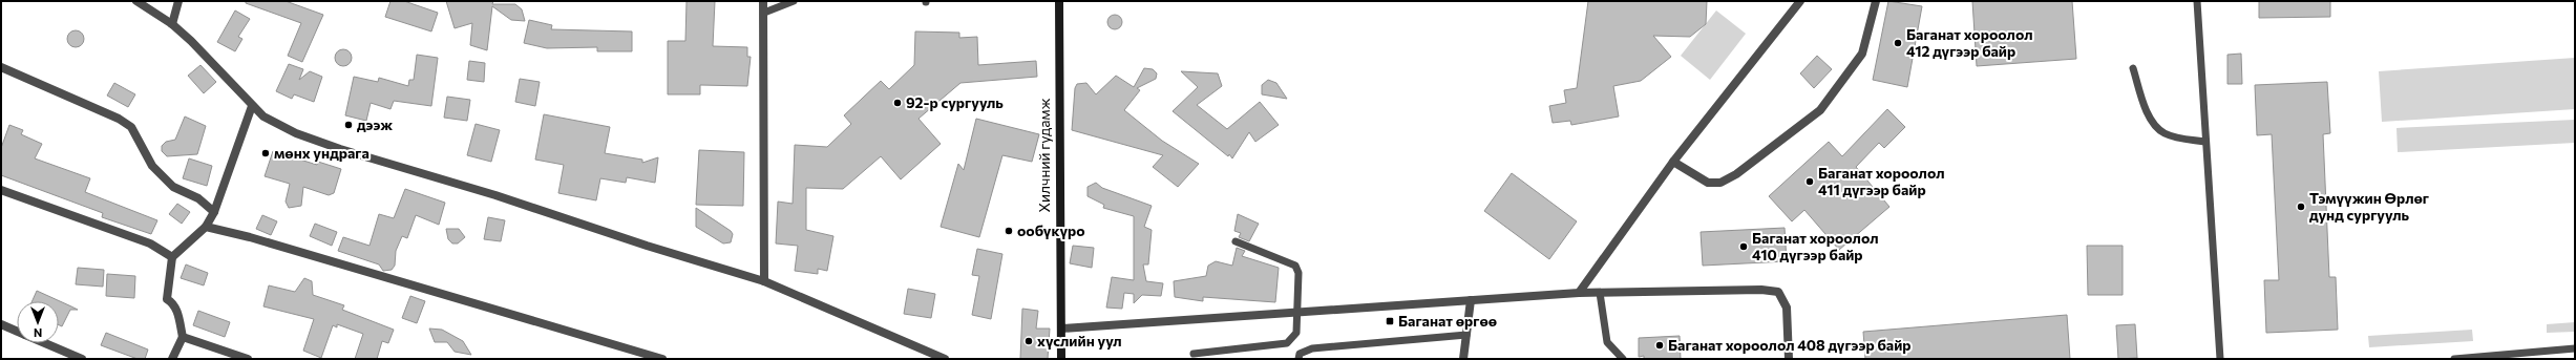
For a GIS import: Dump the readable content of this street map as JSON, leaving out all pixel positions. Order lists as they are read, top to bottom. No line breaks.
{"streets":{"main road":["Хилчний гудамж"]},"places":{"other":["Баганат хороолол 412 дүгээр байр","92-р сургууль","дээж","мөнх ундрага","Баганат хороолол 411 дүгээр байр","Тэмүүжин Өрлөг дунд сургууль","ообүкүро","Баганат хороолол 410 дүгээр байр","хүслийн уул","Баганат хороолол 408 дүгээр байр"],"transit":["Баганат өргөө"]},"north":"bottom"}
